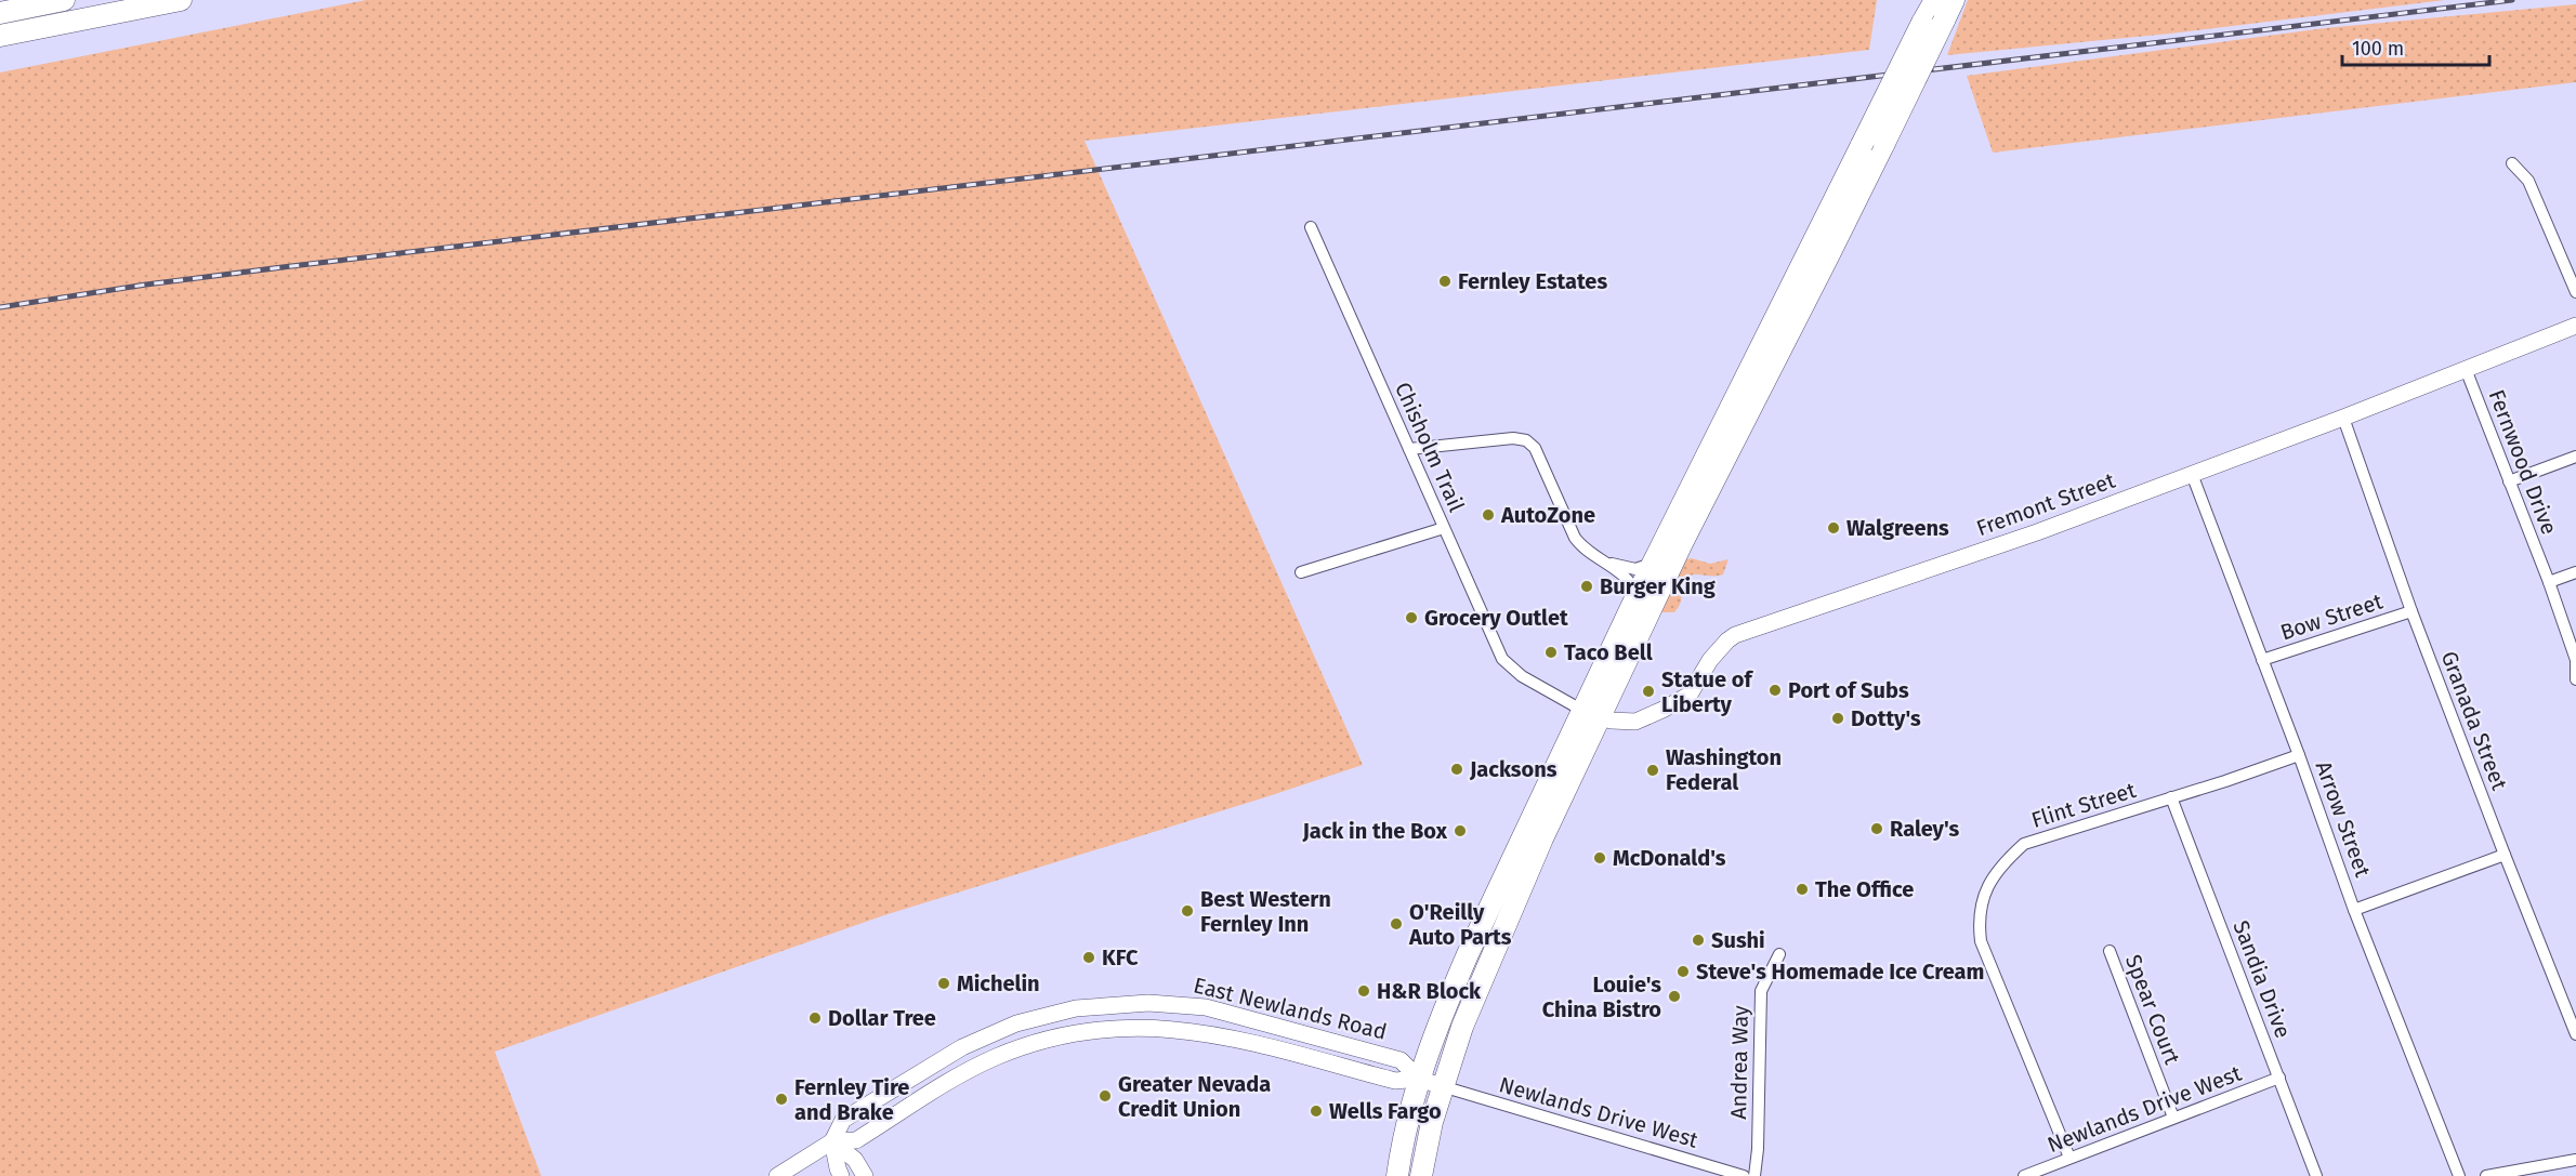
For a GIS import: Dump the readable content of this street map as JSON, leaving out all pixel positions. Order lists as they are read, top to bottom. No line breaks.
{"streets":{"street":["Chisholm Trail","Fernwood Drive","Fremont Street","Bow Street","Granada Street","Flint Street","Arrow Street","Sandia Drive","East Newlands Road","Spear Court","Andrea Way","Newlands Drive West"]},"crossings":[["Chisholm Trail","Fremont Street"],["Fernwood Drive","Fremont Street"],["Fremont Street","Granada Street"],["Fremont Street","Arrow Street"],["Bow Street","Granada Street"],["Bow Street","Arrow Street"],["Flint Street","Arrow Street"],["Flint Street","Sandia Drive"],["Flint Street","Newlands Drive West"],["Sandia Drive","Newlands Drive West"],["East Newlands Road","Newlands Drive West"],["Spear Court","Newlands Drive West"]],"places":["Fernley Estates","AutoZone","Walgreens","Burger King","Grocery Outlet","Taco Bell","Port of Subs","Statue of Liberty","Dotty's","Jacksons","Washington Federal","Raley's","Jack in the Box","McDonald's","The Office","Best Western Fernley Inn","O'Reilly Auto Parts","Sushi","KFC","Steve's Homemade Ice Cream","Michelin","H&R Block","Louie's China Bistro","Dollar Tree","Greater Nevada Credit Union","Fernley Tire and Brake","Wells Fargo"],"scale_bar":"100 m"}
